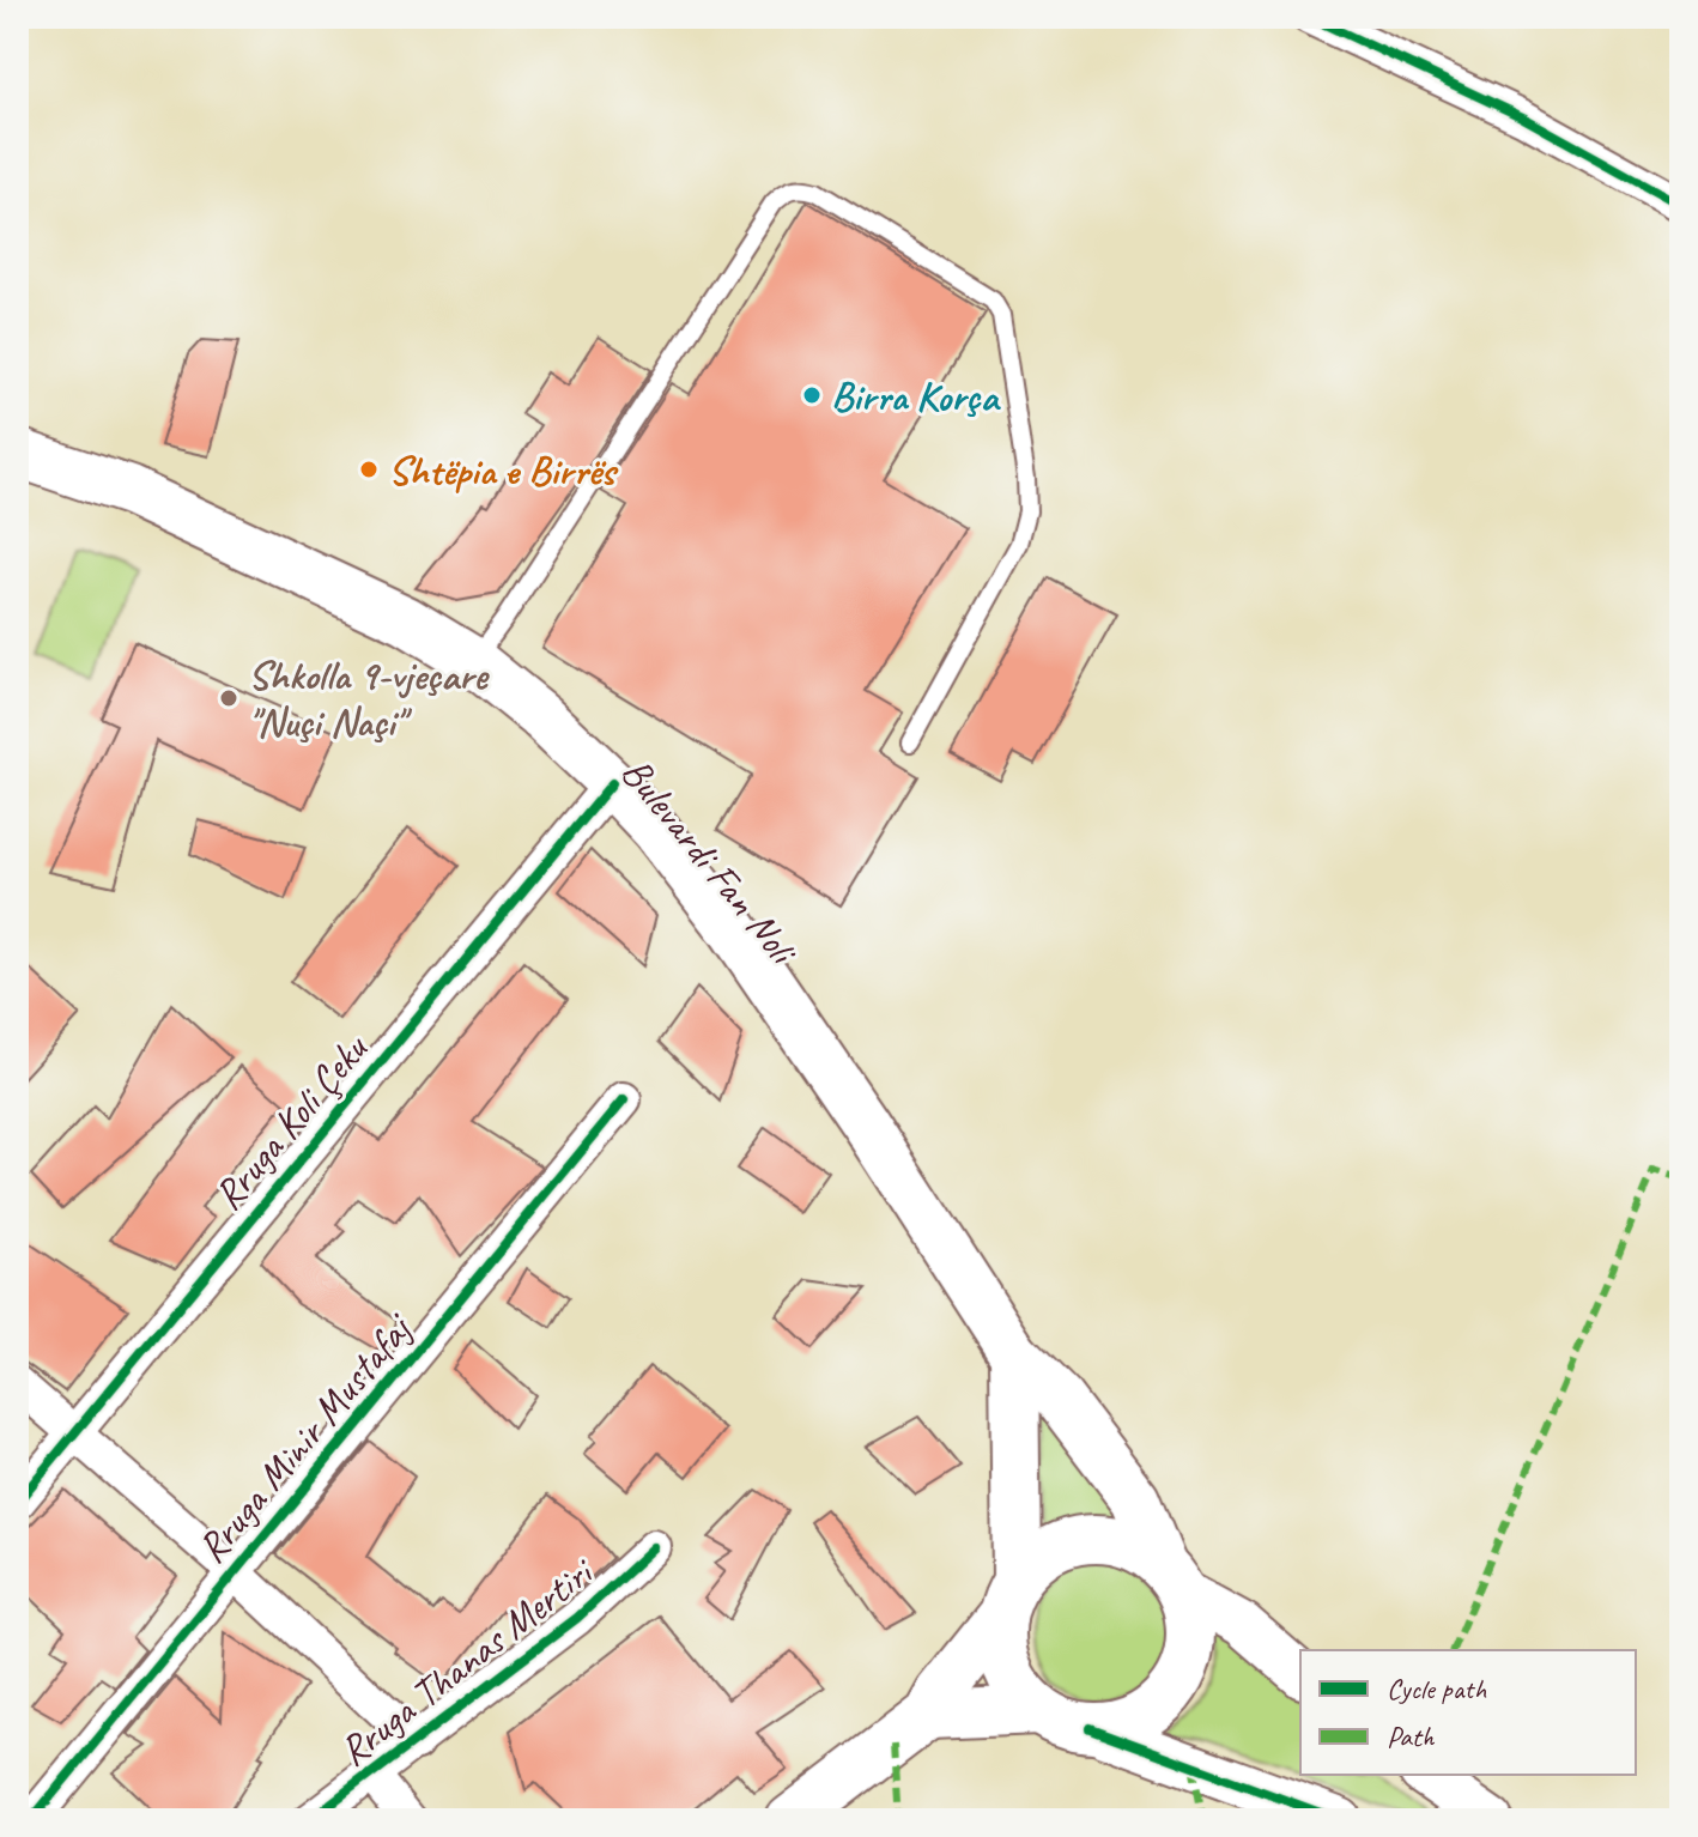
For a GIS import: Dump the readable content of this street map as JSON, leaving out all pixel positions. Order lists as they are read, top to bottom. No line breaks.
{"streets":{"main road":["Bulevardi Fan Noli"],"street":["Rruga Koli Çeku","Rruga Minir Mustafaj","Rruga Thanas Mertiri"]},"crossings":[["Bulevardi Fan Noli","Rruga Koli Çeku"]],"places":["Birra Korça","Shtëpia e Birrës","Shkolla 9-vjeçare \"Nuçi Naçi\""],"legend":["Cycle path","Path"]}
